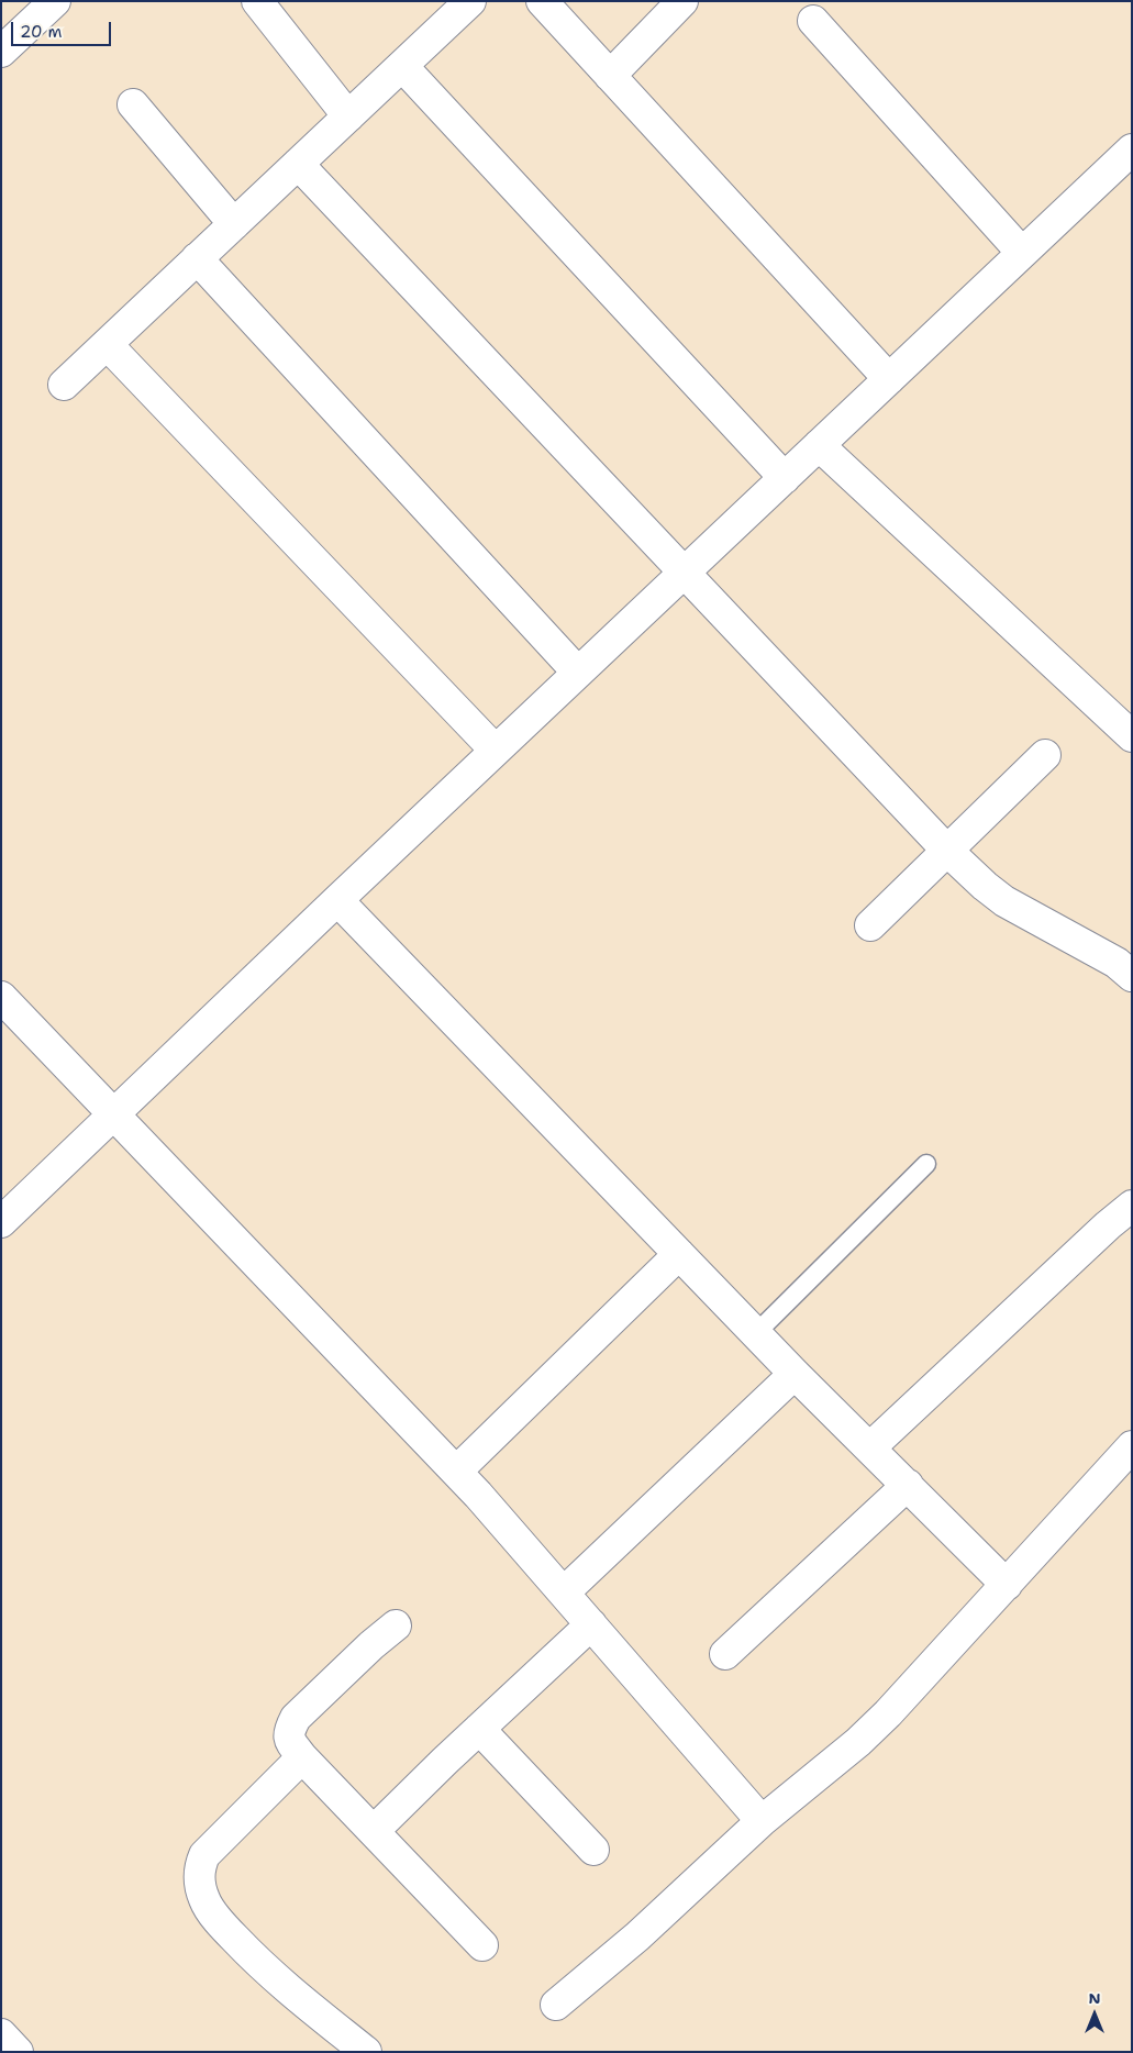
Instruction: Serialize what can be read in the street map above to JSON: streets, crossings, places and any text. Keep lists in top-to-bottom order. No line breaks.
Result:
{"scale_bar":"20 m","north":"top"}
